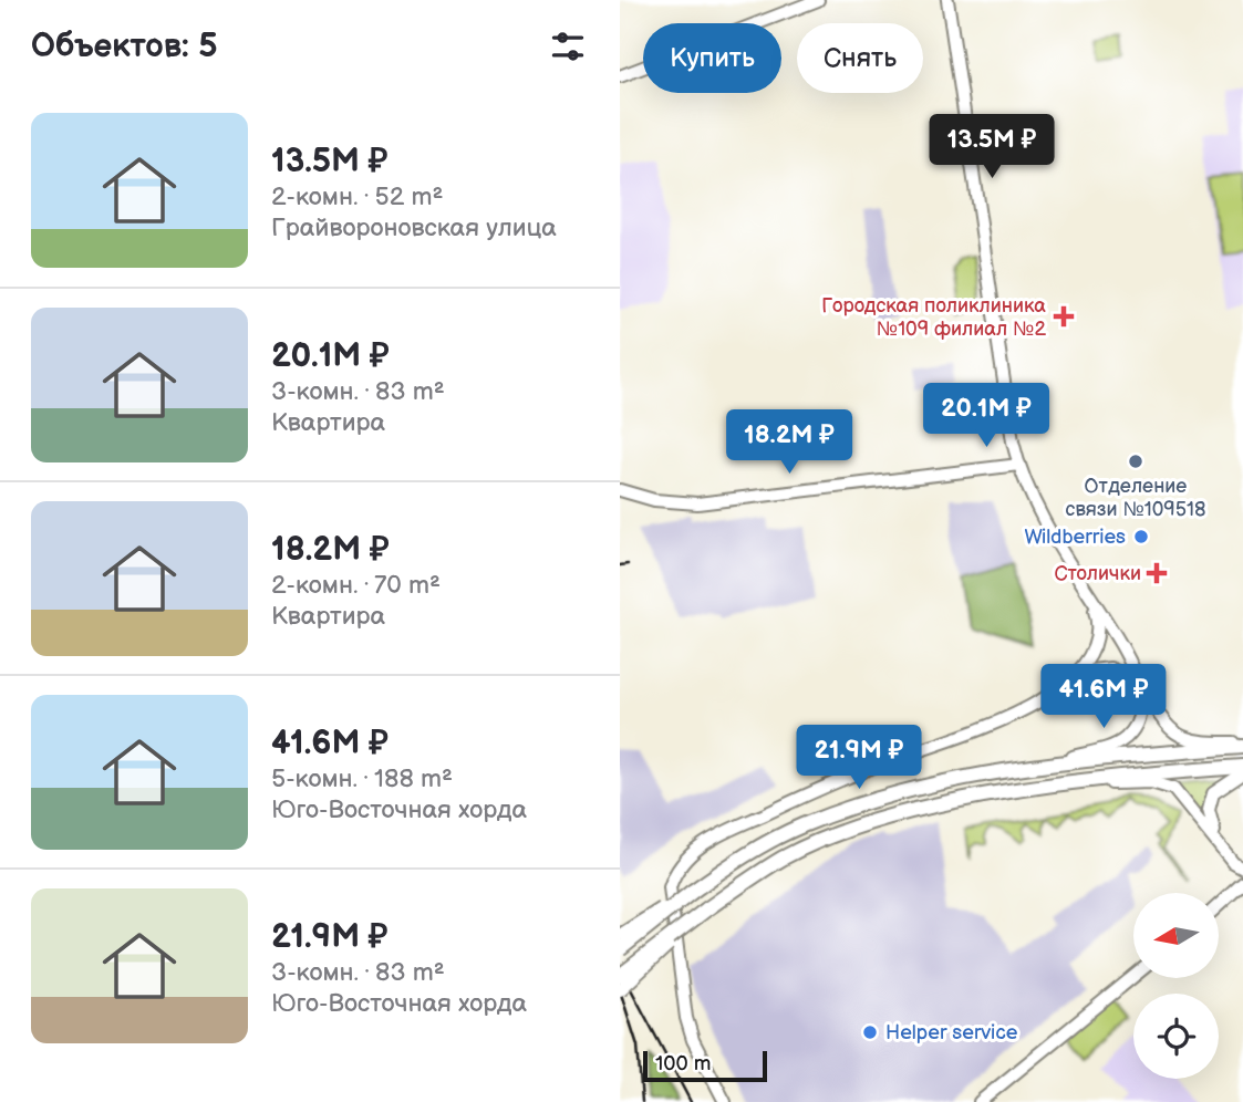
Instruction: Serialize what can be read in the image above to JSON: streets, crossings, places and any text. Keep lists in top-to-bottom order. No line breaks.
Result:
{"places":{"health":["Городская поликлиника №109 филиал №2","Столички"],"other":["Отделение связи №109518","Wildberries","Helper service"]},"scale_bar":"100 m","north":"left","page":{"heading":"Объектов: 5","chip":["Купить","Снять"],"list":[{"name":"13.5M ₽","note":"2-комн. · 52 m² · Грайвороновская улица"},{"name":"20.1M ₽","note":"3-комн. · 83 m² · Квартира"},{"name":"18.2M ₽","note":"2-комн. · 70 m² · Квартира"},{"name":"41.6M ₽","note":"5-комн. · 188 m² · Юго-Восточная хорда"},{"name":"21.9M ₽","note":"3-комн. · 83 m² · Юго-Восточная хорда"}],"price":["13.5M ₽","20.1M ₽","18.2M ₽","41.6M ₽","21.9M ₽"],"scale":"100 m"}}
